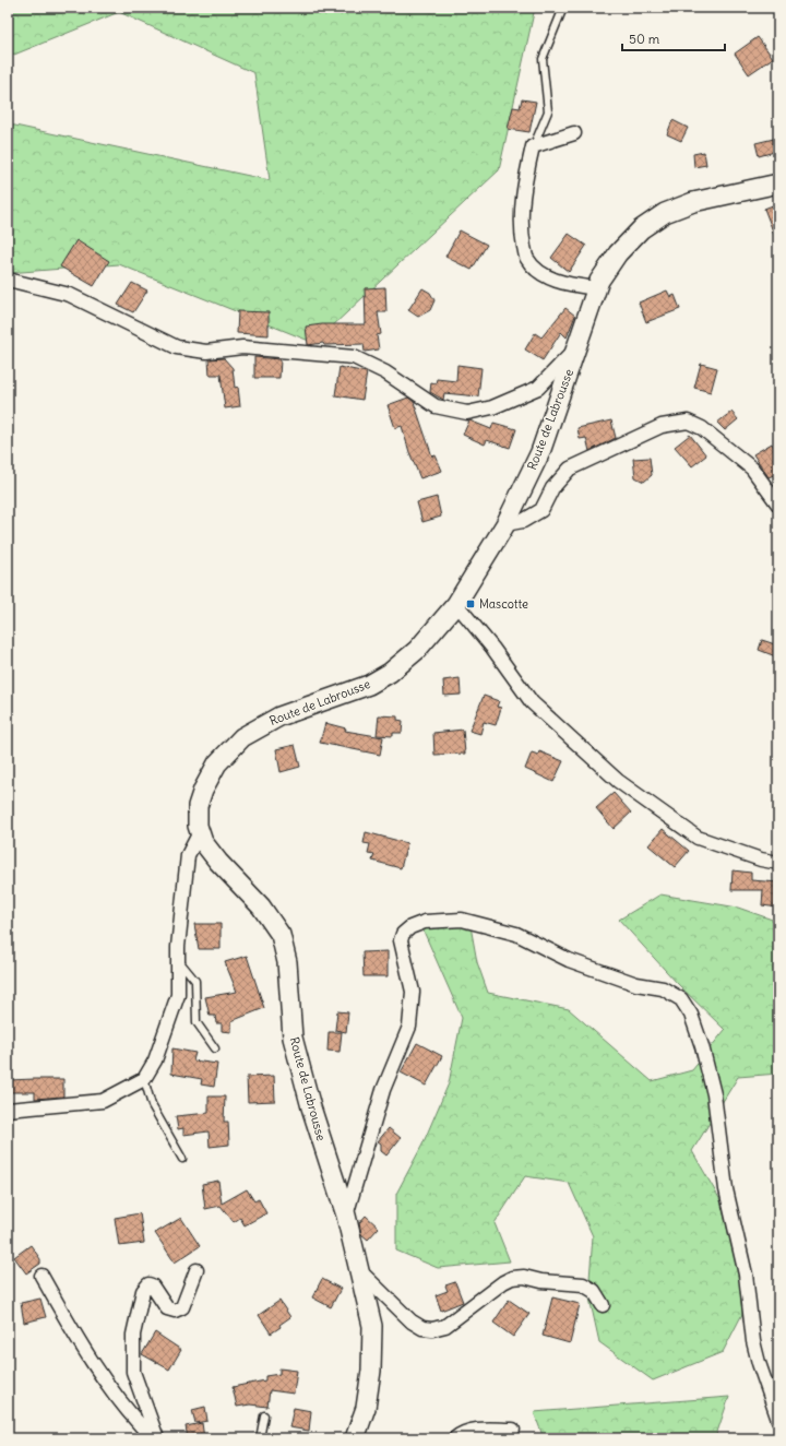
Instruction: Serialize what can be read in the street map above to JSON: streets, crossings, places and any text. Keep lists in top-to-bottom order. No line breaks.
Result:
{"streets":{"street":["Route de Labrousse"]},"places":{"transit":["Mascotte"]},"scale_bar":"50 m"}
